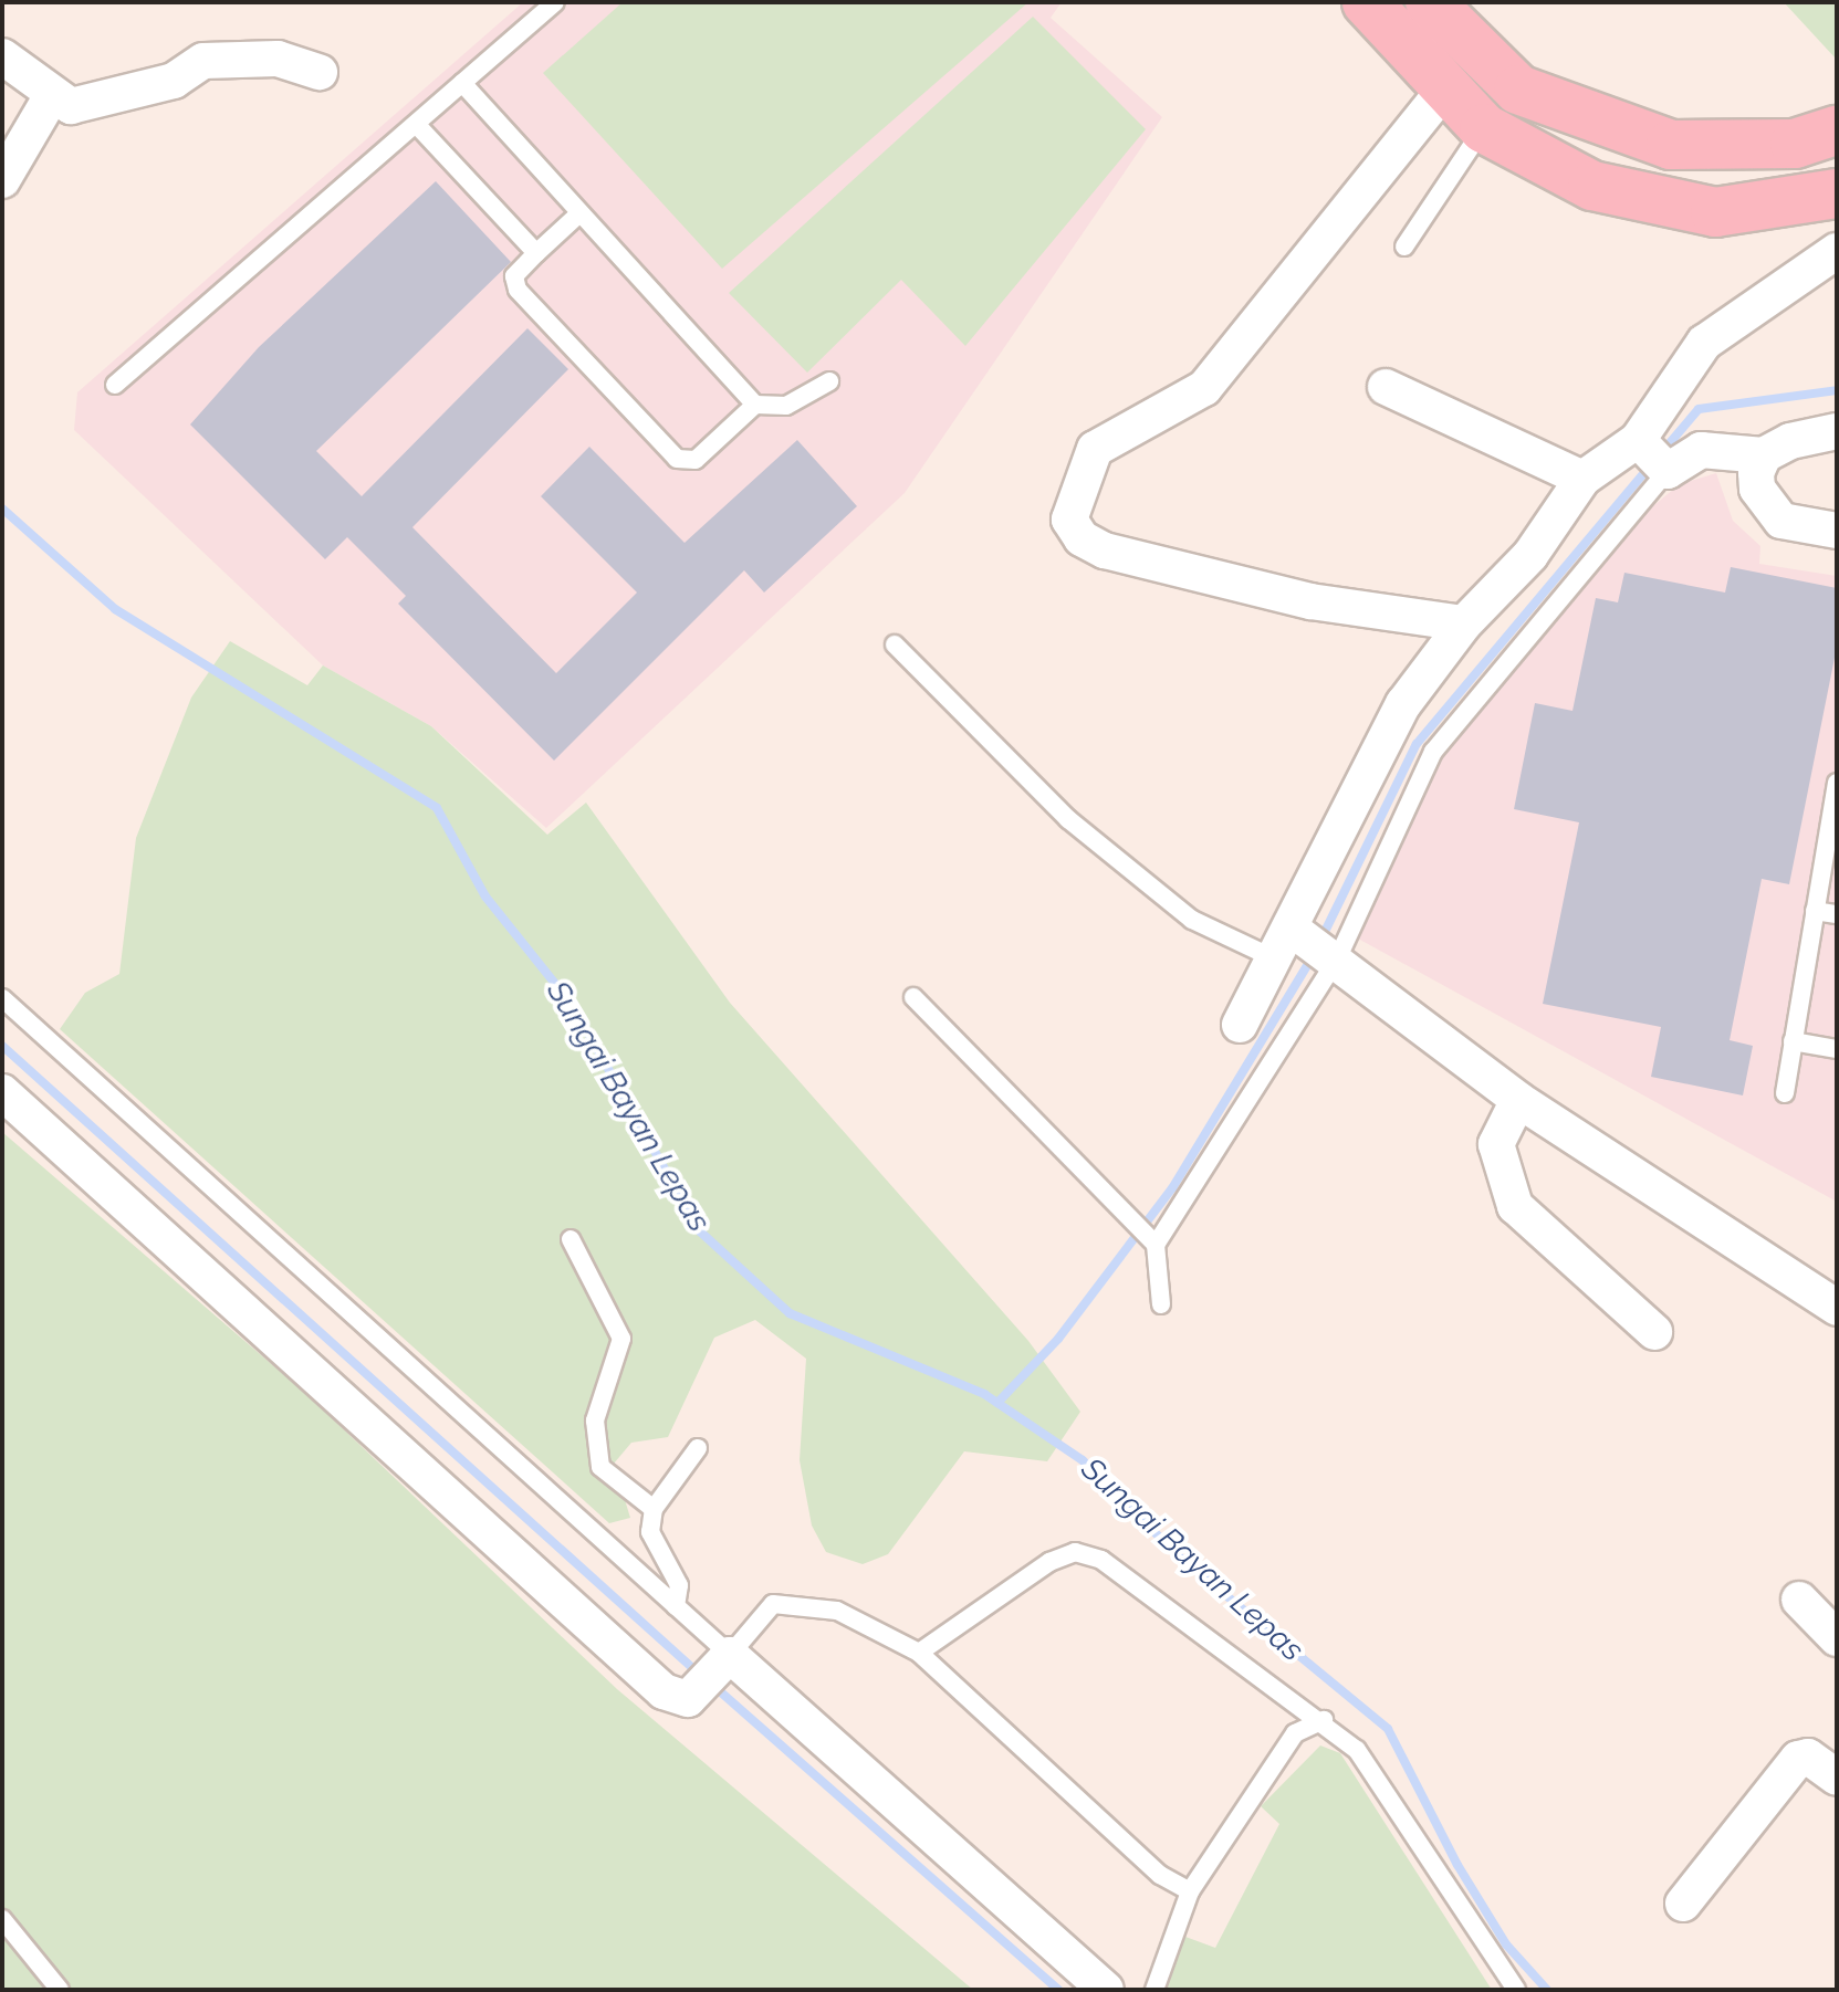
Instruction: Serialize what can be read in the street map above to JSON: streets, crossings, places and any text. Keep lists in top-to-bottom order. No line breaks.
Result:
{"water":["Sungai Bayan Lepas"]}
